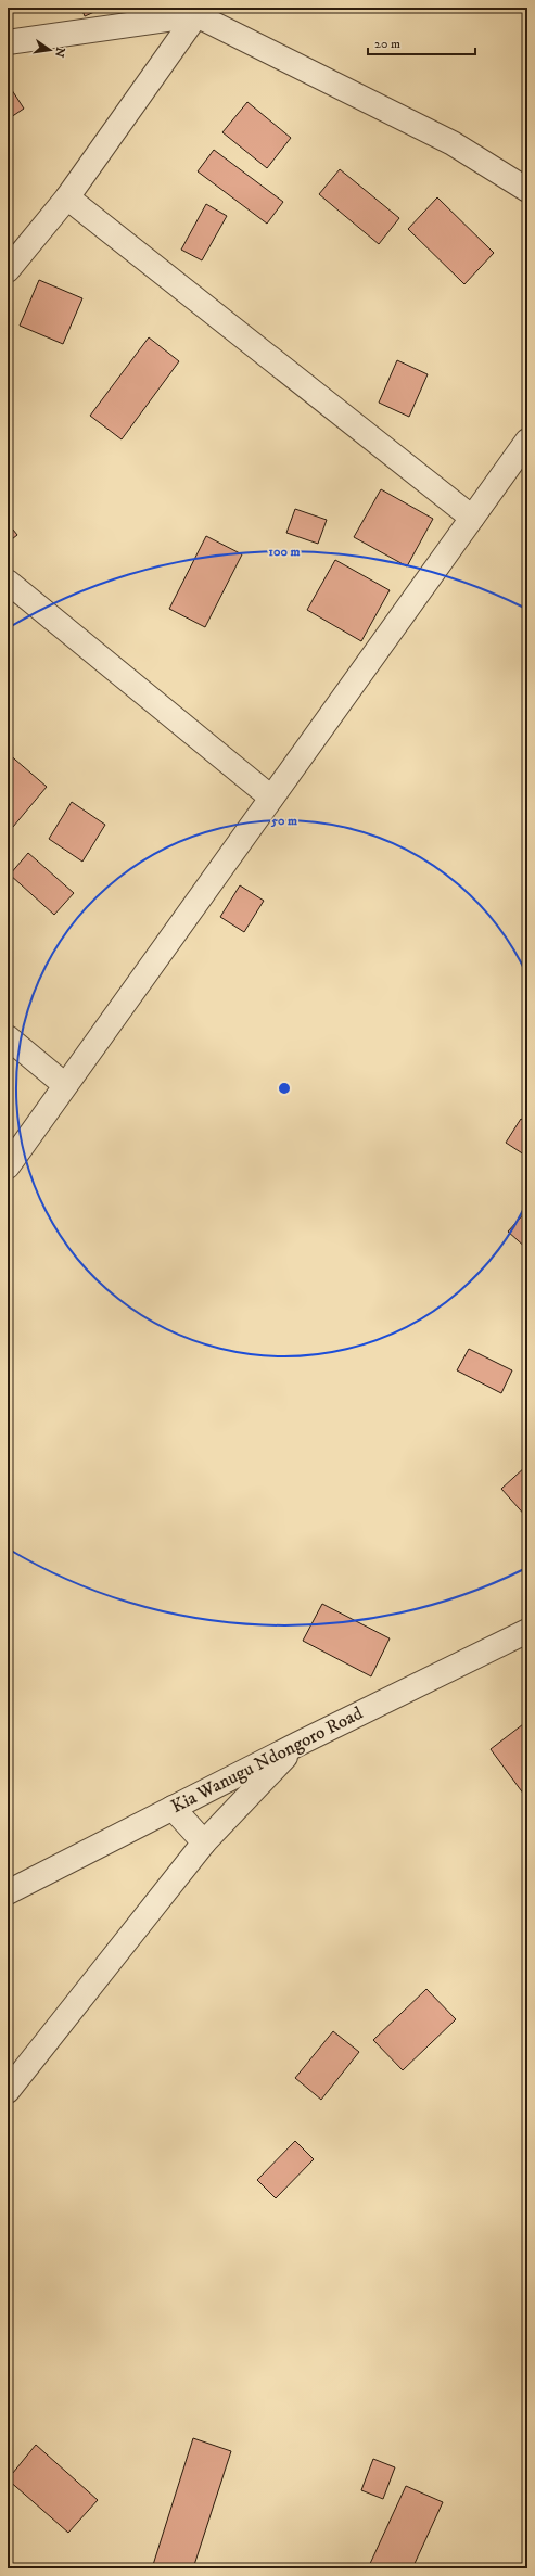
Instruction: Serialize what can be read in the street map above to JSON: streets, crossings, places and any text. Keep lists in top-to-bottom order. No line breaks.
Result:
{"streets":{"street":["Kia Wanugu Ndongoro Road"]},"scale_bar":"20 m","north":"right","rings":["100 m","50 m"]}
